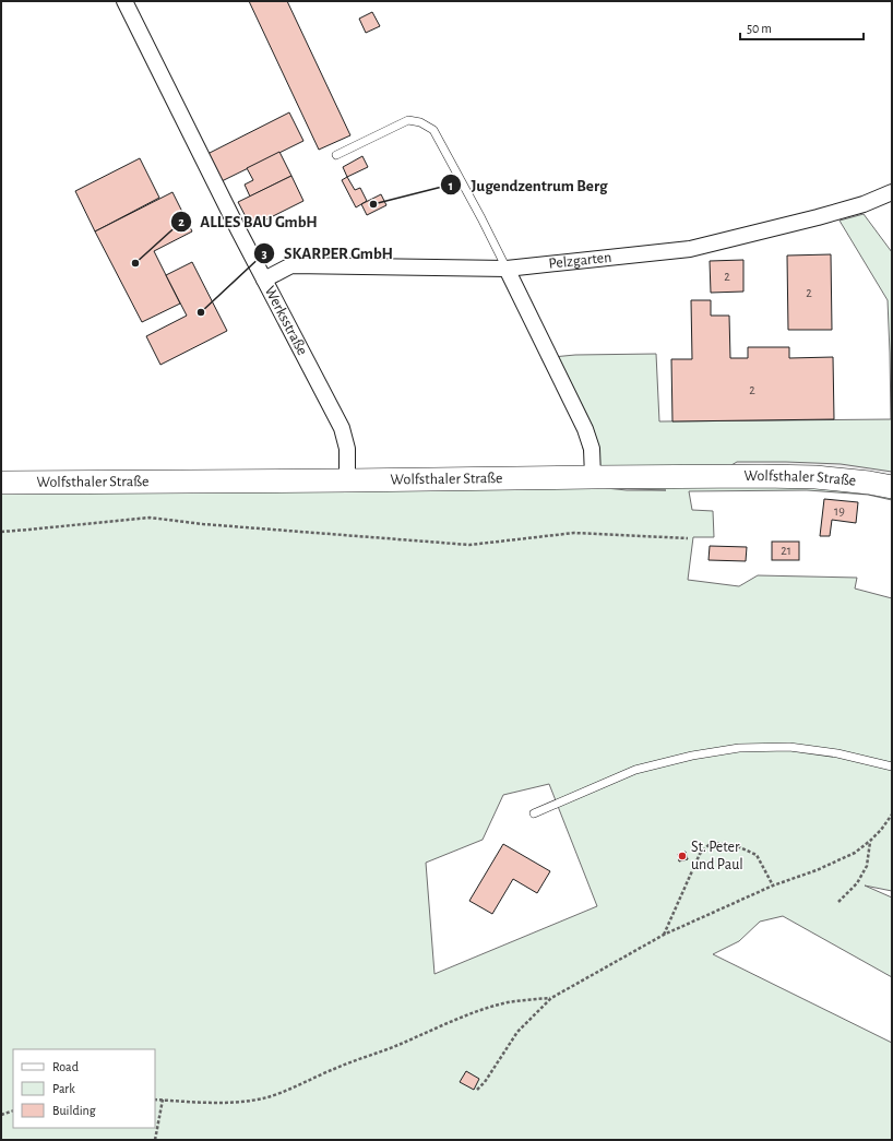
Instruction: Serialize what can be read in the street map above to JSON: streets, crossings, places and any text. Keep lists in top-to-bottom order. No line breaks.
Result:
{"streets":{"main road":["Wolfsthaler Straße"],"street":["Pelzgarten","Werksstraße"]},"crossings":[["Pelzgarten","Werksstraße"],["Werksstraße","Wolfsthaler Straße"]],"places":["Jugendzentrum Berg","ALLES BAU GmbH","SKARPER GmbH","St. Peter und Paul"],"house_numbers":["2","2","2","19","21"],"legend":["Road","Park","Building"],"scale_bar":"50 m"}
